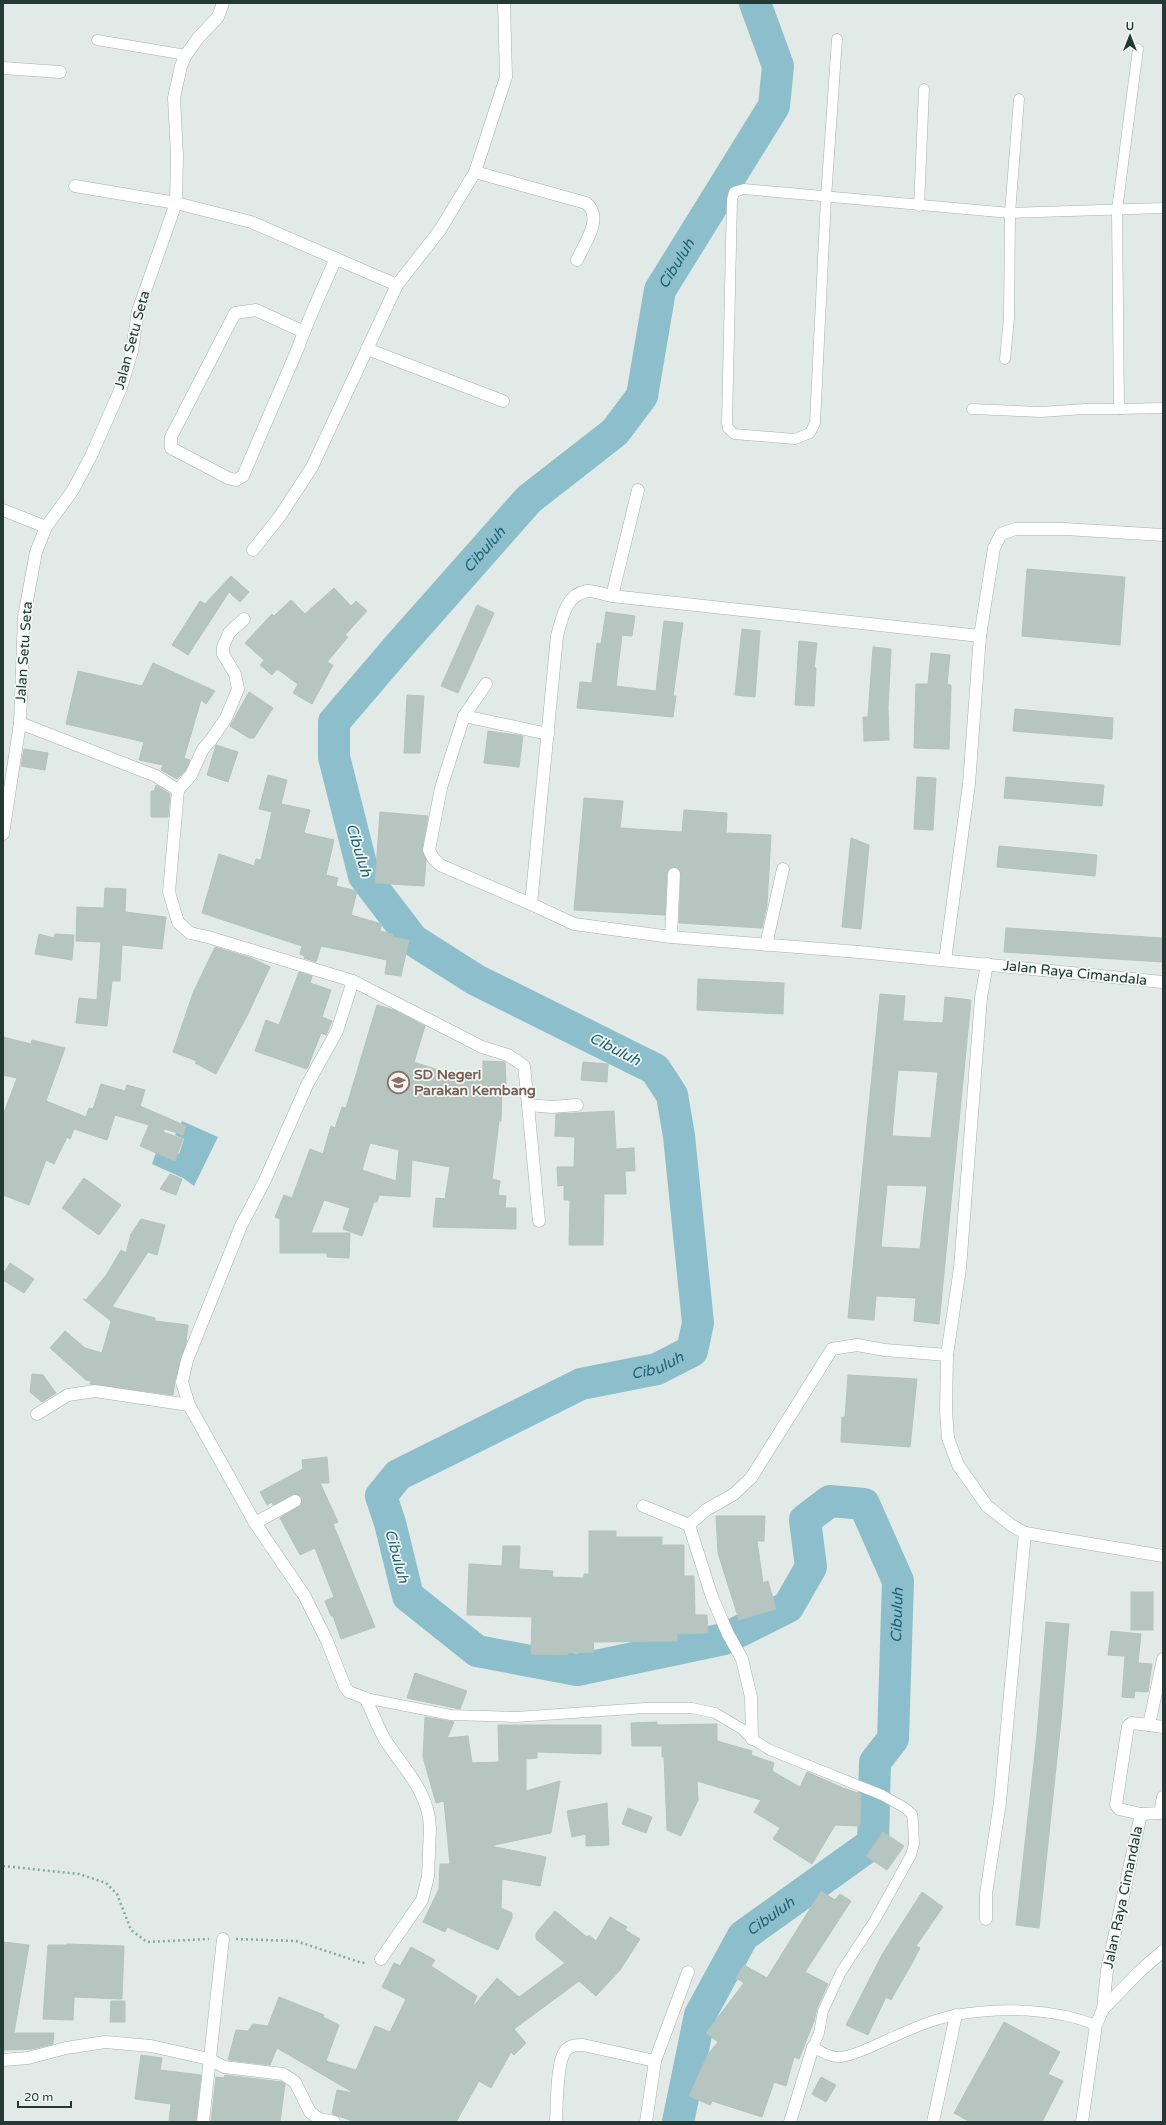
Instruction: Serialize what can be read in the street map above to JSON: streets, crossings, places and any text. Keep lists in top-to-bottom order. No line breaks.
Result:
{"streets":{"street":["Jalan Setu Seta","Jalan Raya Cimandala"]},"water":["Cibuluh"],"places":{"school or university":["SD Negeri Parakan Kembang"]},"scale_bar":"20 m","north":"top"}
